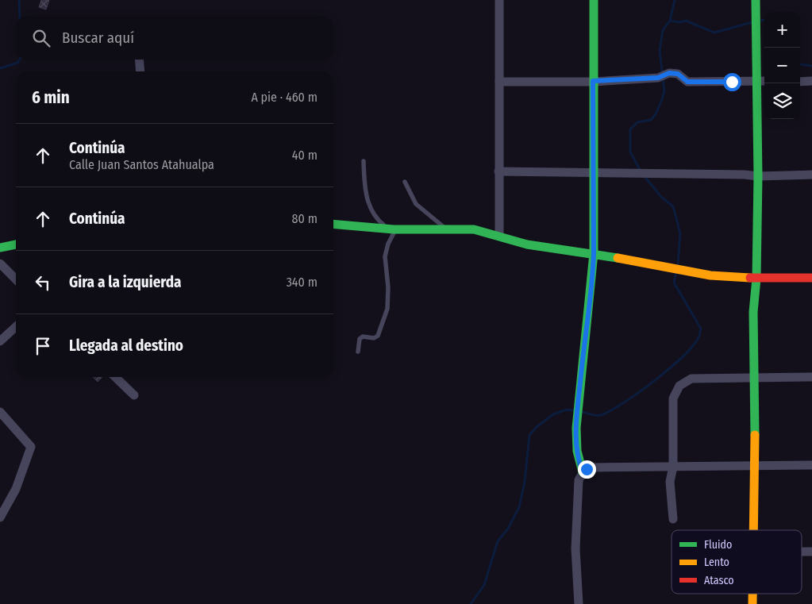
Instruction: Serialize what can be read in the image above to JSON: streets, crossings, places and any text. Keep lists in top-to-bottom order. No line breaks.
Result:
{"legend":["Fluido","Lento","Atasco"],"page":{"map_buttons":["+","−"],"search":"Buscar aquí","heading":["6 min","A pie · 460 m"],"list":[["Continúa","Calle Juan Santos Atahualpa","40 m"],["Continúa","80 m"],["Gira a la izquierda","340 m"],"Llegada al destino"]}}
